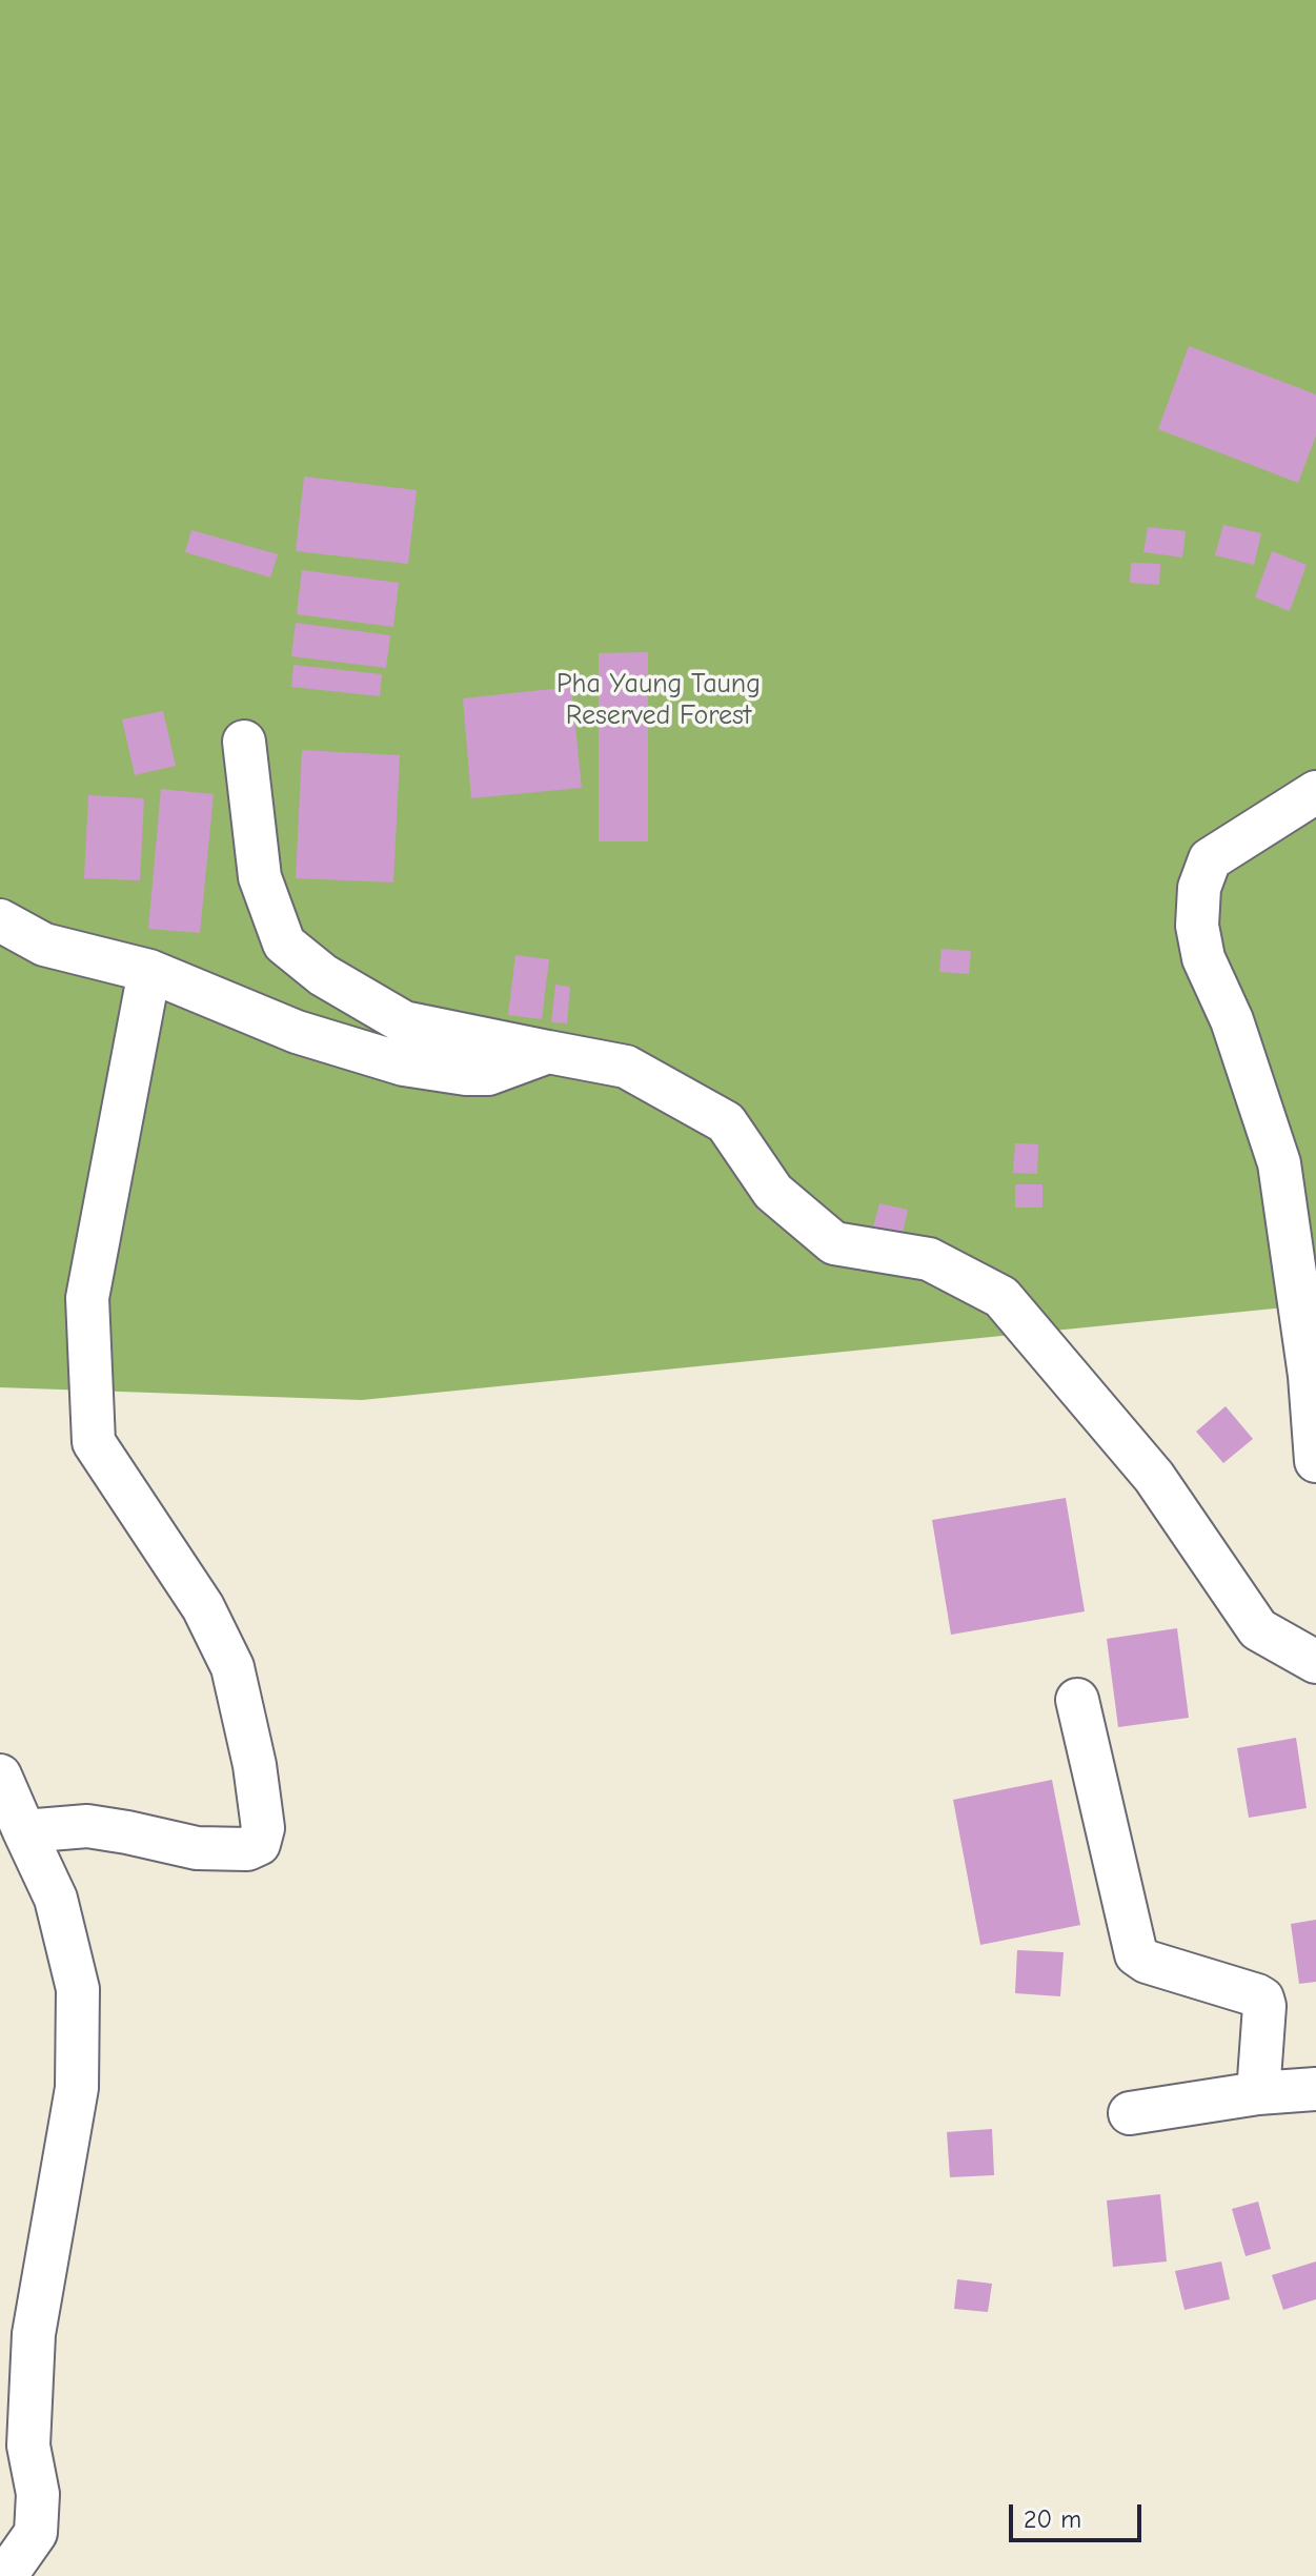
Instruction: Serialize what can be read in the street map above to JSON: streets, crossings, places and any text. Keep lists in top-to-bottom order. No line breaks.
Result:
{"parks":["Pha Yaung Taung Reserved Forest"],"scale_bar":"20 m"}
